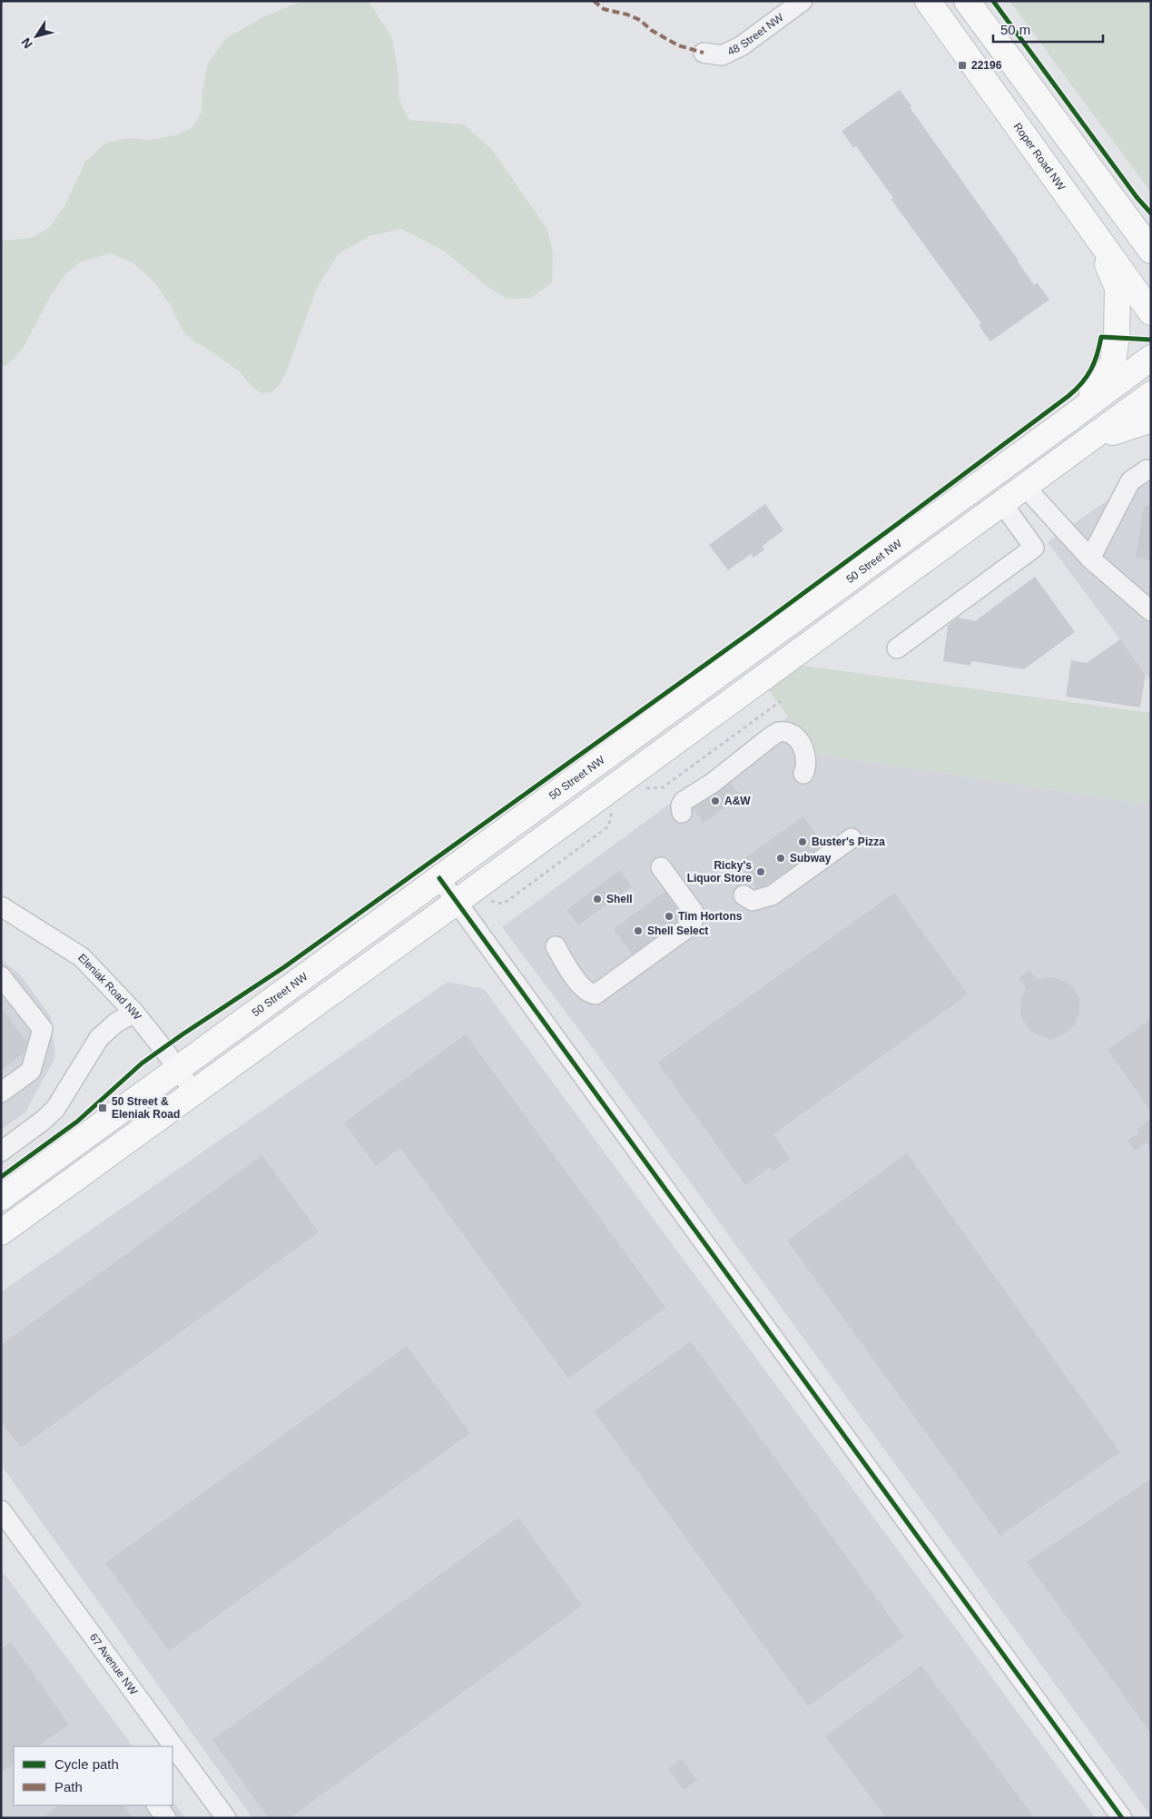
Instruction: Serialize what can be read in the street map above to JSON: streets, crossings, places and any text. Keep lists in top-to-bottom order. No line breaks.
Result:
{"streets":{"main road":["Roper Road NW","50 Street NW"],"street":["48 Street NW","Eleniak Road NW","67 Avenue NW"]},"crossings":[["50 Street NW","Eleniak Road NW"]],"places":{"transit":["22196","50 Street & Eleniak Road"],"other":["A&W","Buster's Pizza","Subway","Ricky's Liquor Store","Shell","Tim Hortons","Shell Select"]},"legend":["Cycle path","Path"],"scale_bar":"50 m","north":"bottom left"}
